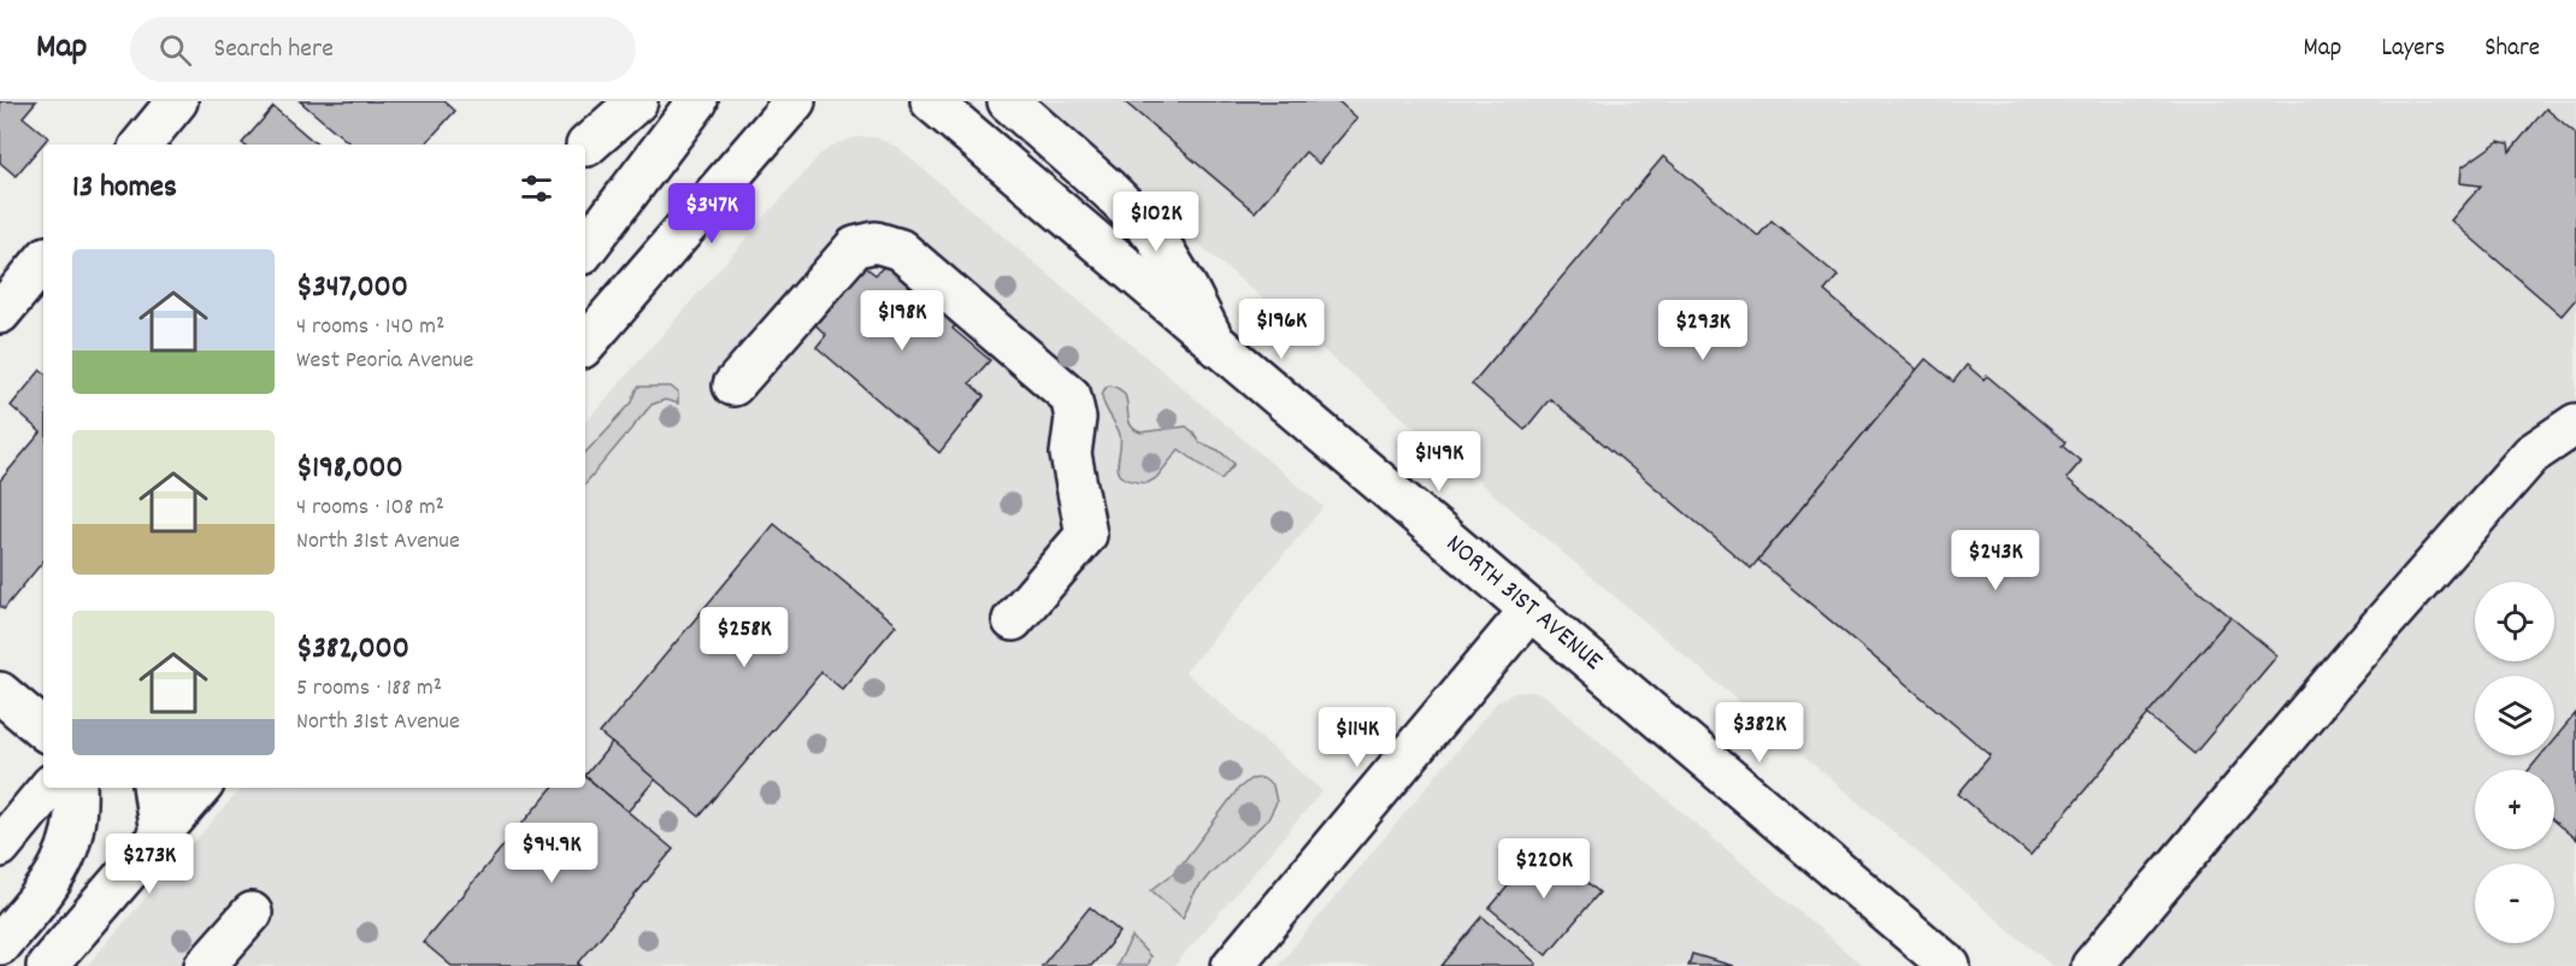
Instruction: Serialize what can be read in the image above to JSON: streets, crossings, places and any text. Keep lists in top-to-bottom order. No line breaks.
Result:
{"streets":{"street":["NORTH 31ST AVENUE"]},"page":{"header":"Map","search":"Search here","nav":["Map","Layers","Share"],"heading":"13 homes","price":["$347K","$102K","$198K","$196K","$293K","$149K","$243K","$258K","$382K","$114K","$94.9K","$273K","$220K"],"list":[{"name":"$347,000","note":"4 rooms · 140 m² · West Peoria Avenue"},{"name":"$198,000","note":"4 rooms · 108 m² · North 31st Avenue"},{"name":"$382,000","note":"5 rooms · 188 m² · North 31st Avenue"}],"map_buttons":["+","−"]}}
